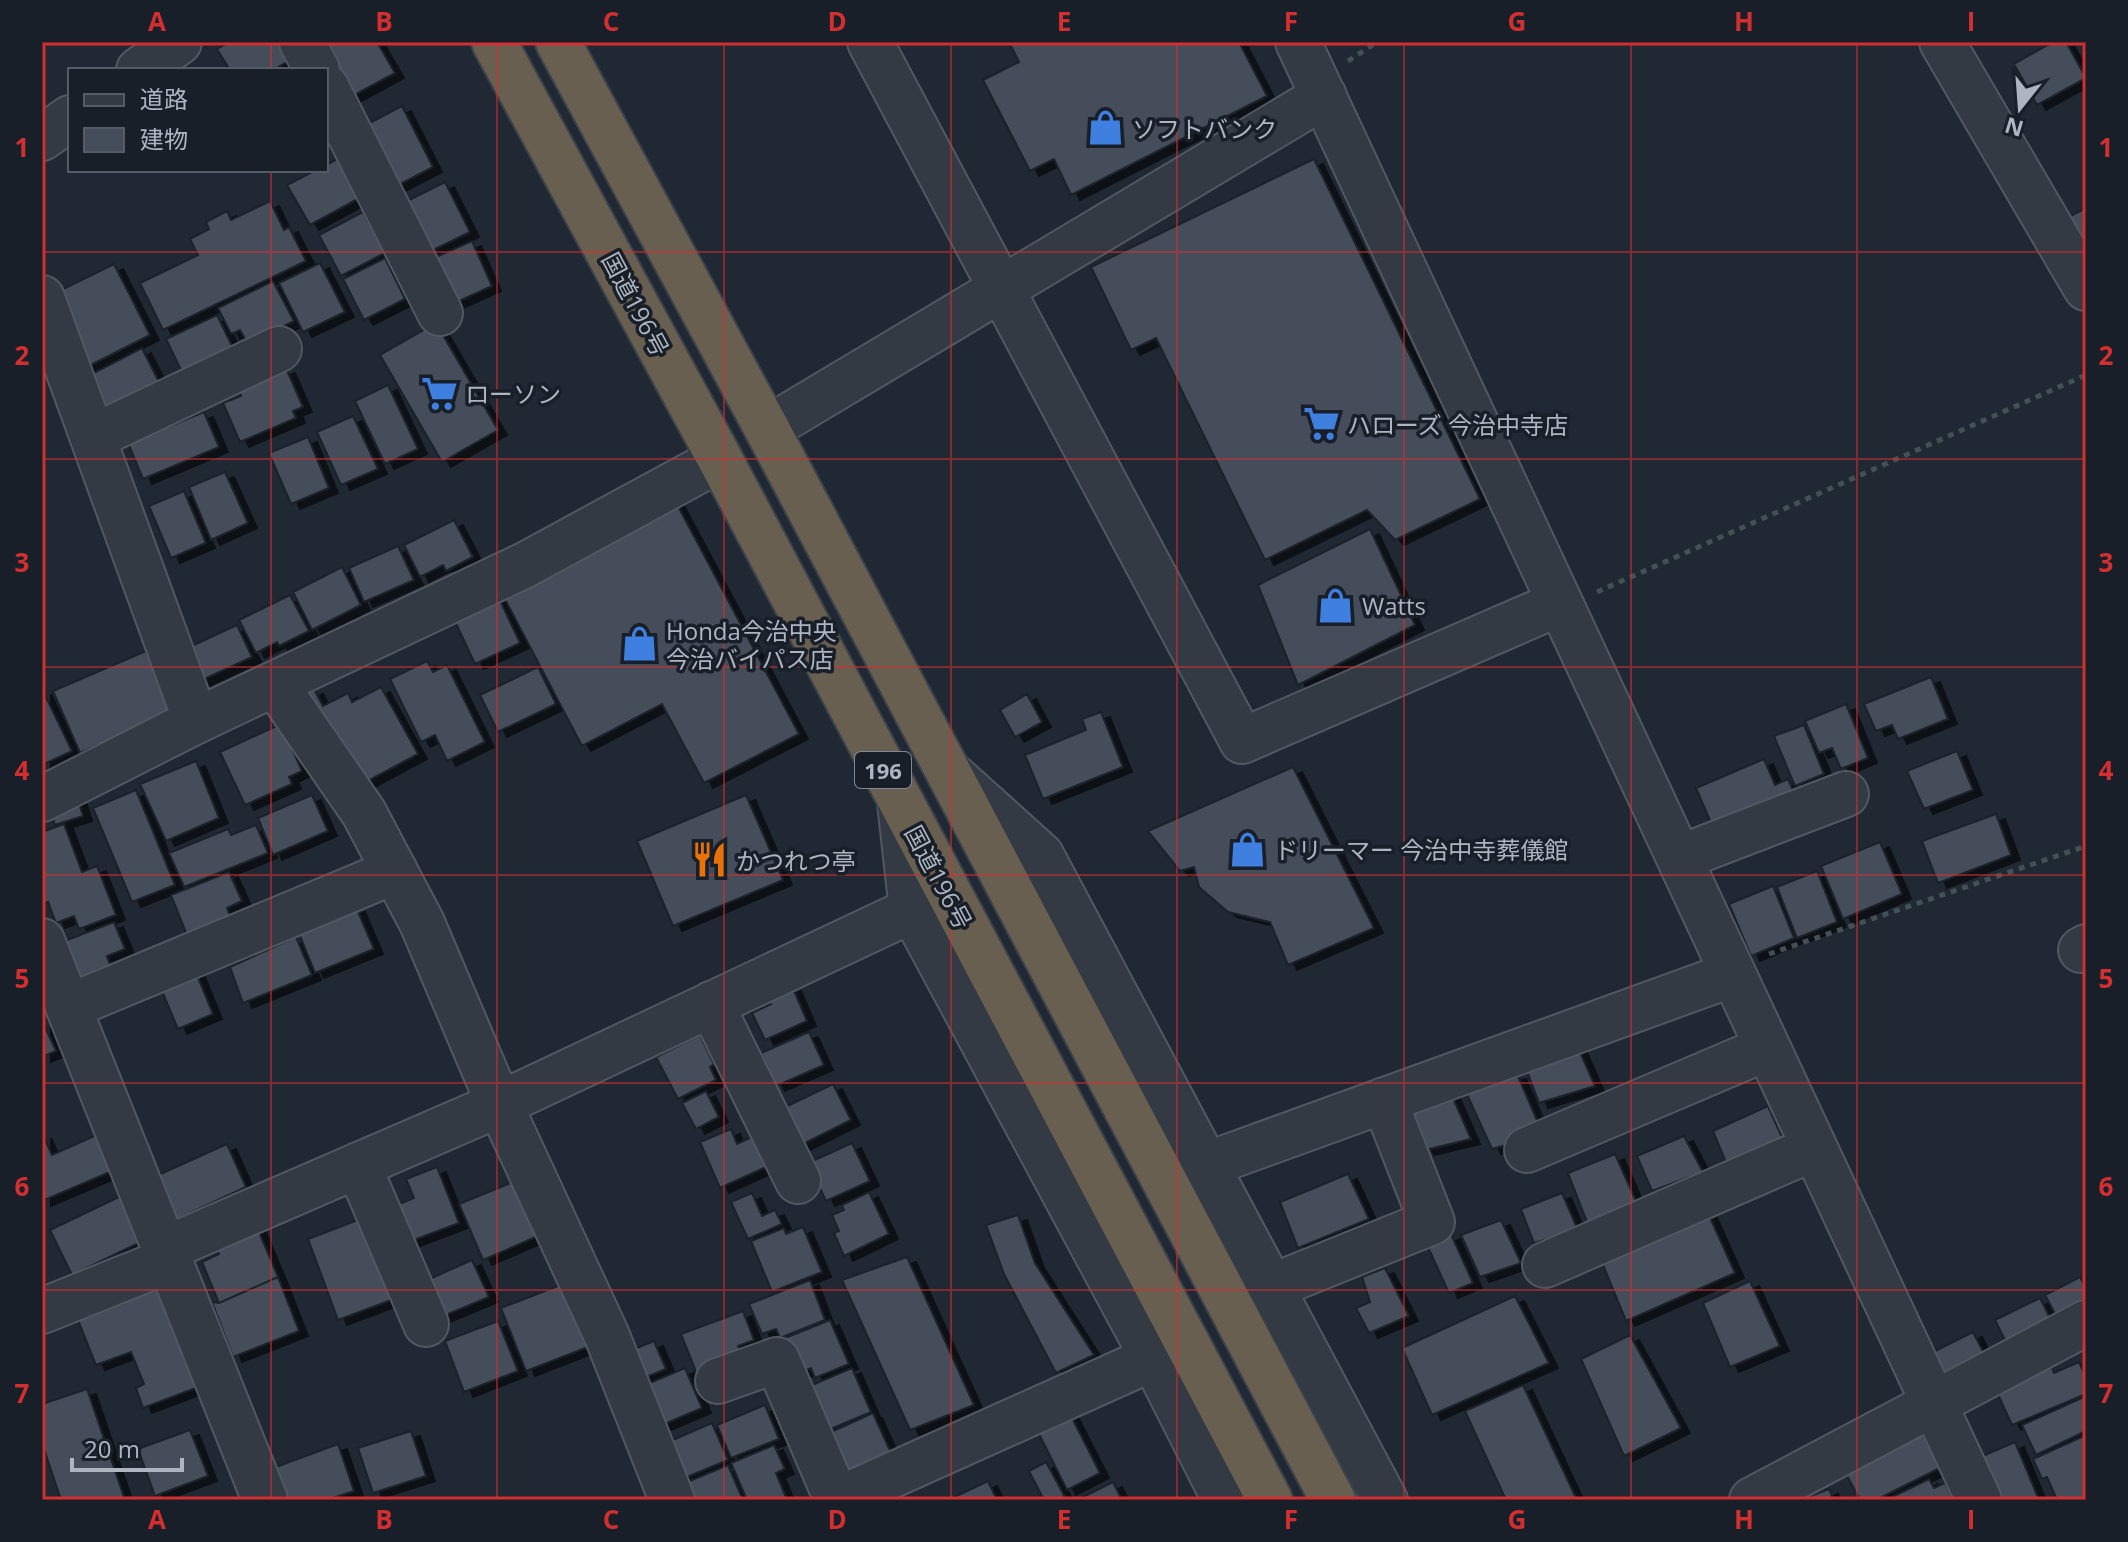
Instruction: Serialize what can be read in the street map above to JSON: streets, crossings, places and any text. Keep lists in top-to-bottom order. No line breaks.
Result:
{"streets":{"highway":["国道196号","196"]},"places":{"shop":["ソフトバンク","Watts","Honda今治中央 今治バイパス店","ドリーマー 今治中寺葬儀館"],"supermarket":["ローソン","ハローズ 今治中寺店"],"restaurant":["かつれつ亭"]},"legend":["道路","建物"],"scale_bar":"20 m","north":"bottom","grid":{"columns":["A","B","C","D","E","F","G","H","I"],"rows":["1","2","3","4","5","6","7"]}}
